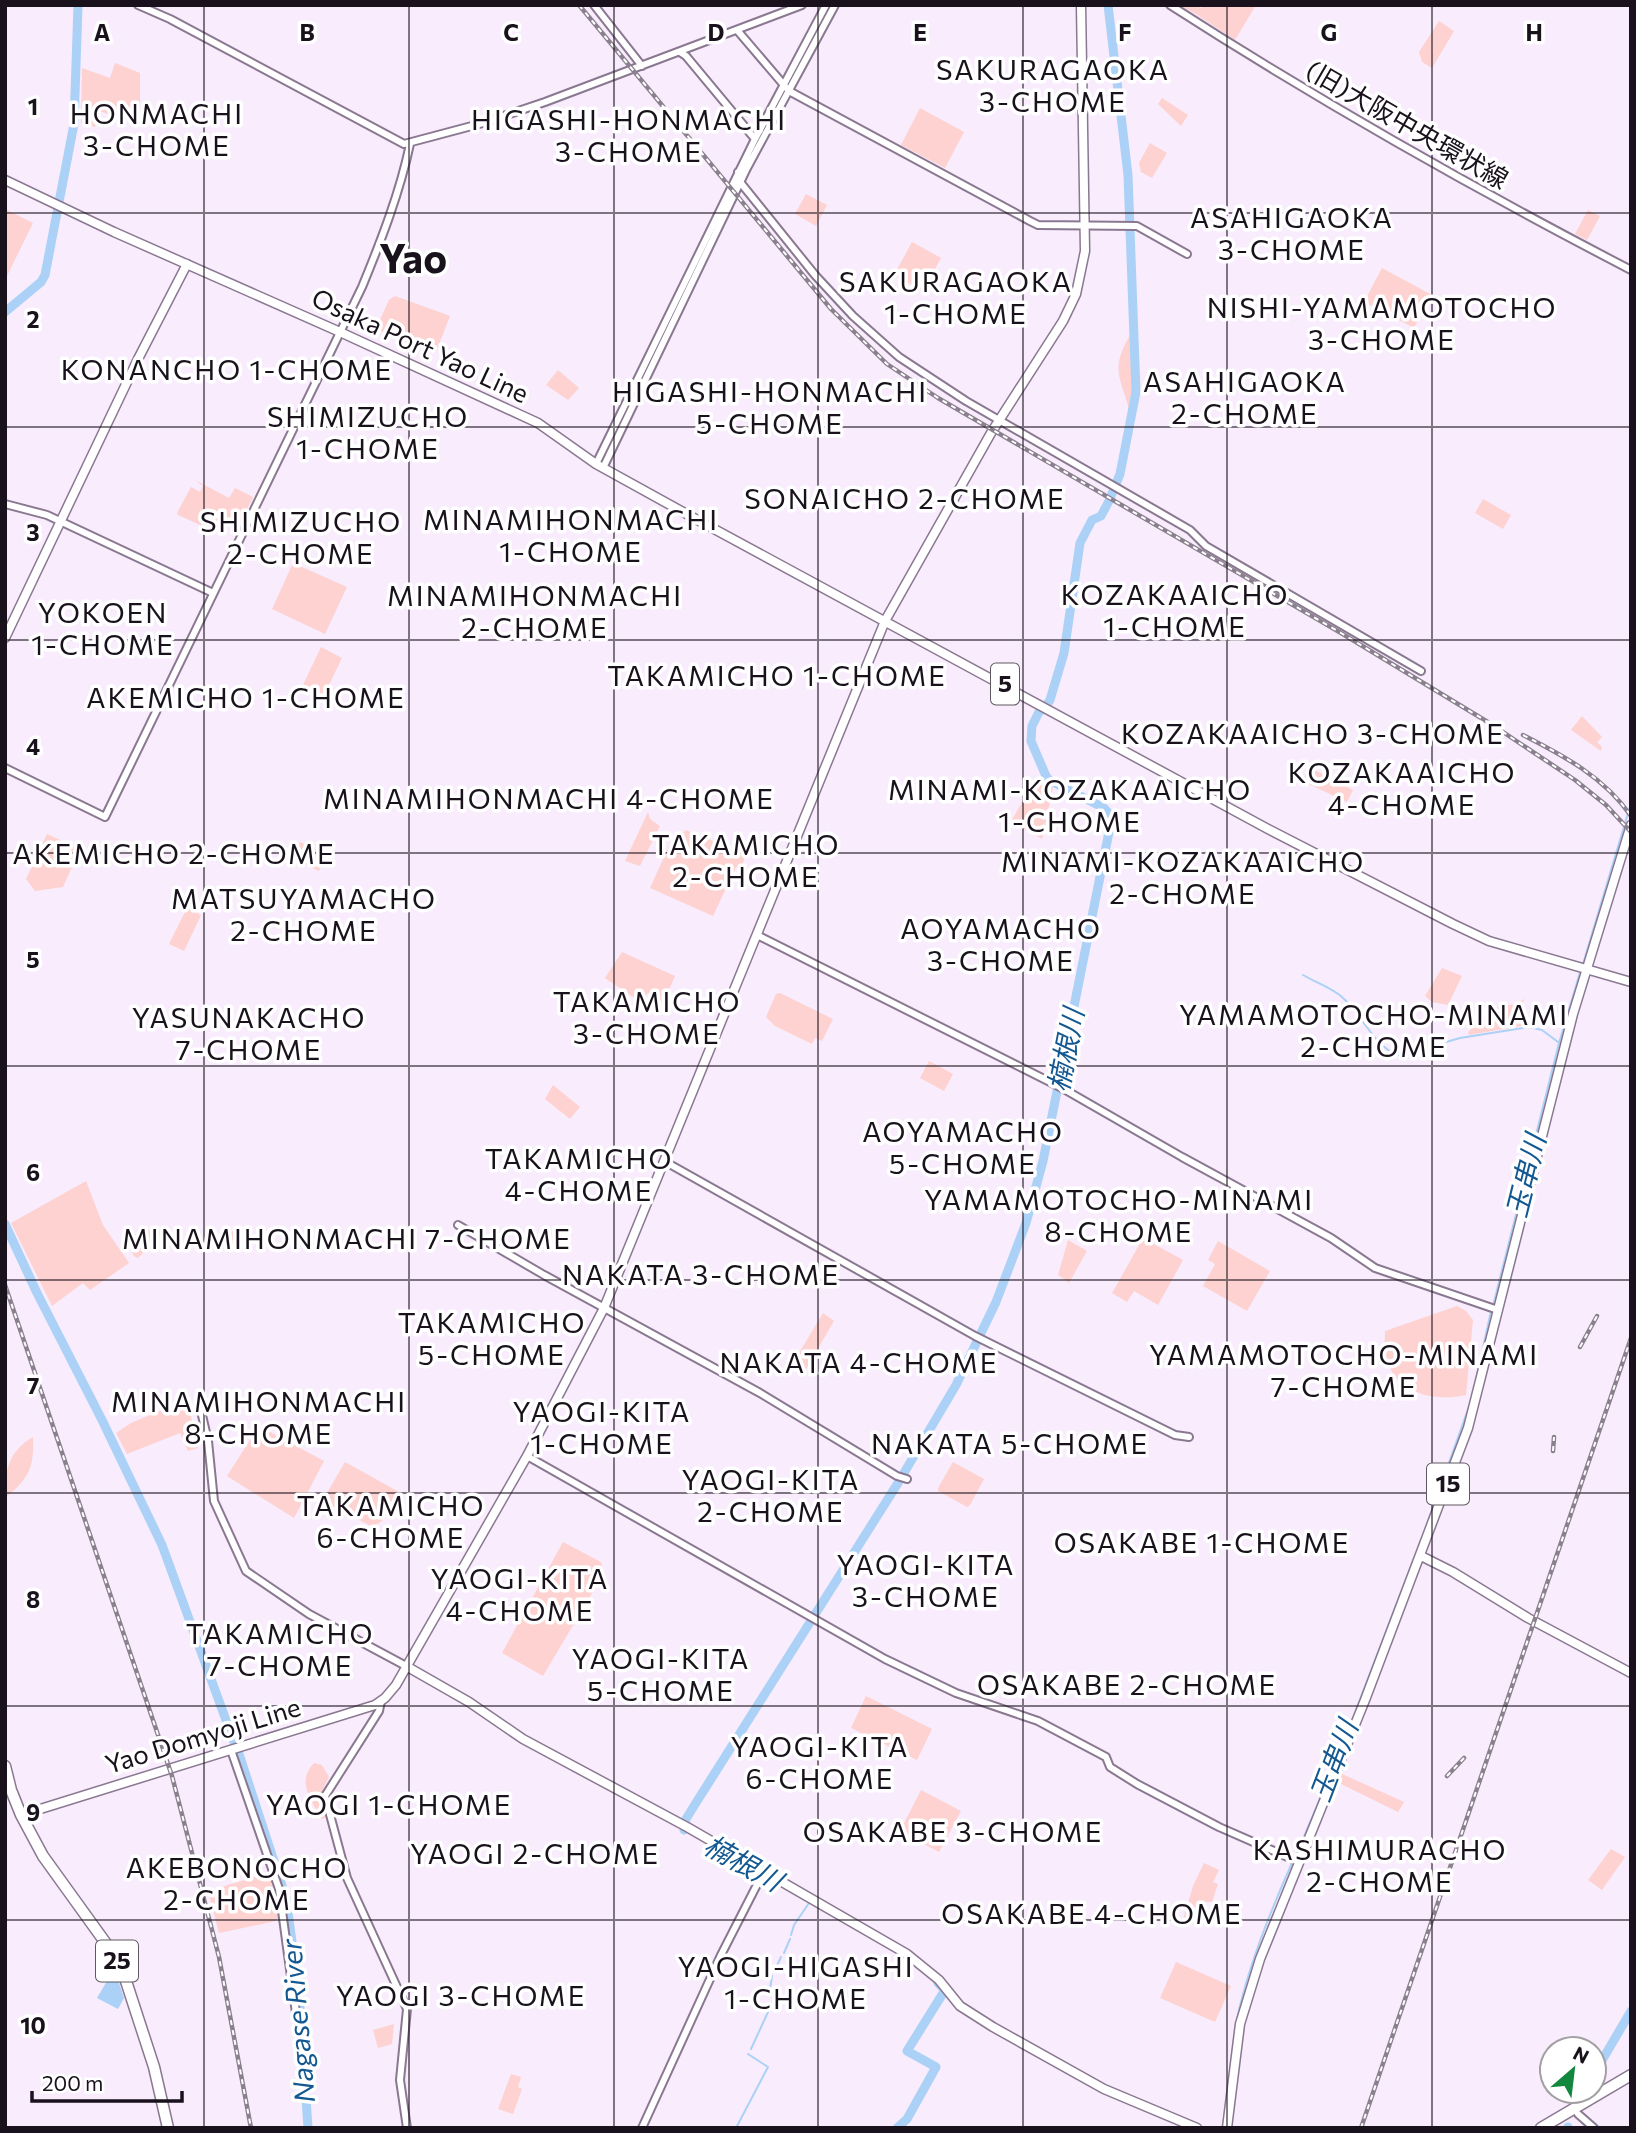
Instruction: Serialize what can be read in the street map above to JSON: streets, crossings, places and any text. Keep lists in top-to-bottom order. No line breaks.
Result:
{"streets":{"highway":["25"],"main road":["Osaka Port Yao Line","5","15","Yao Domyoji Line"],"street":["(旧)大阪中央環状線"]},"crossings":[["Osaka Port Yao Line","15"],["Yao Domyoji Line","25"]],"districts":["SAKURAGAOKA 3-CHOME","HONMACHI 3-CHOME","HIGASHI-HONMACHI 3-CHOME","ASAHIGAOKA 3-CHOME","Yao","SAKURAGAOKA 1-CHOME","NISHI-YAMAMOTOCHO 3-CHOME","KONANCHO 1-CHOME","ASAHIGAOKA 2-CHOME","HIGASHI-HONMACHI 5-CHOME","SHIMIZUCHO 1-CHOME","SONAICHO 2-CHOME","MINAMIHONMACHI 1-CHOME","SHIMIZUCHO 2-CHOME","KOZAKAAICHO 1-CHOME","MINAMIHONMACHI 2-CHOME","YOKOEN 1-CHOME","TAKAMICHO 1-CHOME","AKEMICHO 1-CHOME","KOZAKAAICHO 3-CHOME","KOZAKAAICHO 4-CHOME","MINAMI-KOZAKAAICHO 1-CHOME","MINAMIHONMACHI 4-CHOME","TAKAMICHO 2-CHOME","AKEMICHO 2-CHOME","MINAMI-KOZAKAAICHO 2-CHOME","MATSUYAMACHO 2-CHOME","AOYAMACHO 3-CHOME","TAKAMICHO 3-CHOME","YAMAMOTOCHO-MINAMI 2-CHOME","YASUNAKACHO 7-CHOME","AOYAMACHO 5-CHOME","TAKAMICHO 4-CHOME","YAMAMOTOCHO-MINAMI 8-CHOME","MINAMIHONMACHI 7-CHOME","NAKATA 3-CHOME","TAKAMICHO 5-CHOME","YAMAMOTOCHO-MINAMI 7-CHOME","NAKATA 4-CHOME","MINAMIHONMACHI 8-CHOME","YAOGI-KITA 1-CHOME","NAKATA 5-CHOME","YAOGI-KITA 2-CHOME","TAKAMICHO 6-CHOME","OSAKABE 1-CHOME","YAOGI-KITA 3-CHOME","YAOGI-KITA 4-CHOME","TAKAMICHO 7-CHOME","YAOGI-KITA 5-CHOME","OSAKABE 2-CHOME","YAOGI-KITA 6-CHOME","YAOGI 1-CHOME","OSAKABE 3-CHOME","KASHIMURACHO 2-CHOME","YAOGI 2-CHOME","AKEBONOCHO 2-CHOME","OSAKABE 4-CHOME","YAOGI-HIGASHI 1-CHOME","YAOGI 3-CHOME"],"water":["楠根川","玉串川","Nagase River"],"scale_bar":"200 m","north":"top right","grid":{"columns":["A","B","C","D","E","F","G","H"],"rows":["1","2","3","4","5","6","7","8","9","10"]}}
